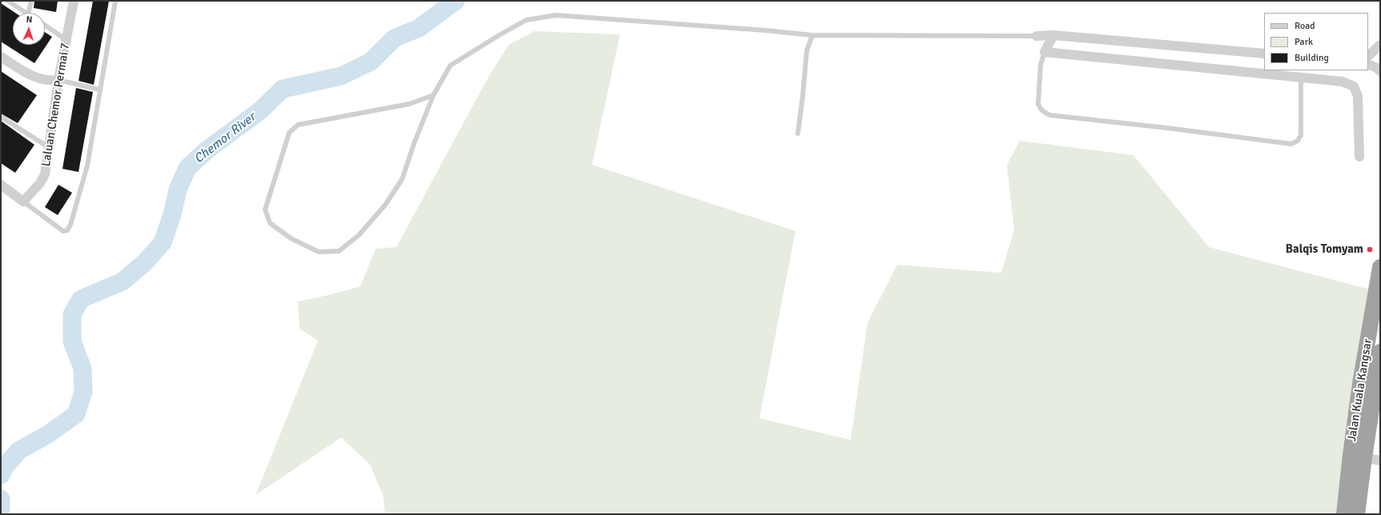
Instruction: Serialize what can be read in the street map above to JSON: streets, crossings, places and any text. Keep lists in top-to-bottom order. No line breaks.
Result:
{"streets":{"highway":["Jalan Kuala Kangsar"],"street":["Laluan Chemor Permai 7"]},"water":["Chemor River"],"places":["Balqis Tomyam"],"legend":["Road","Park","Building"],"north":"top"}
